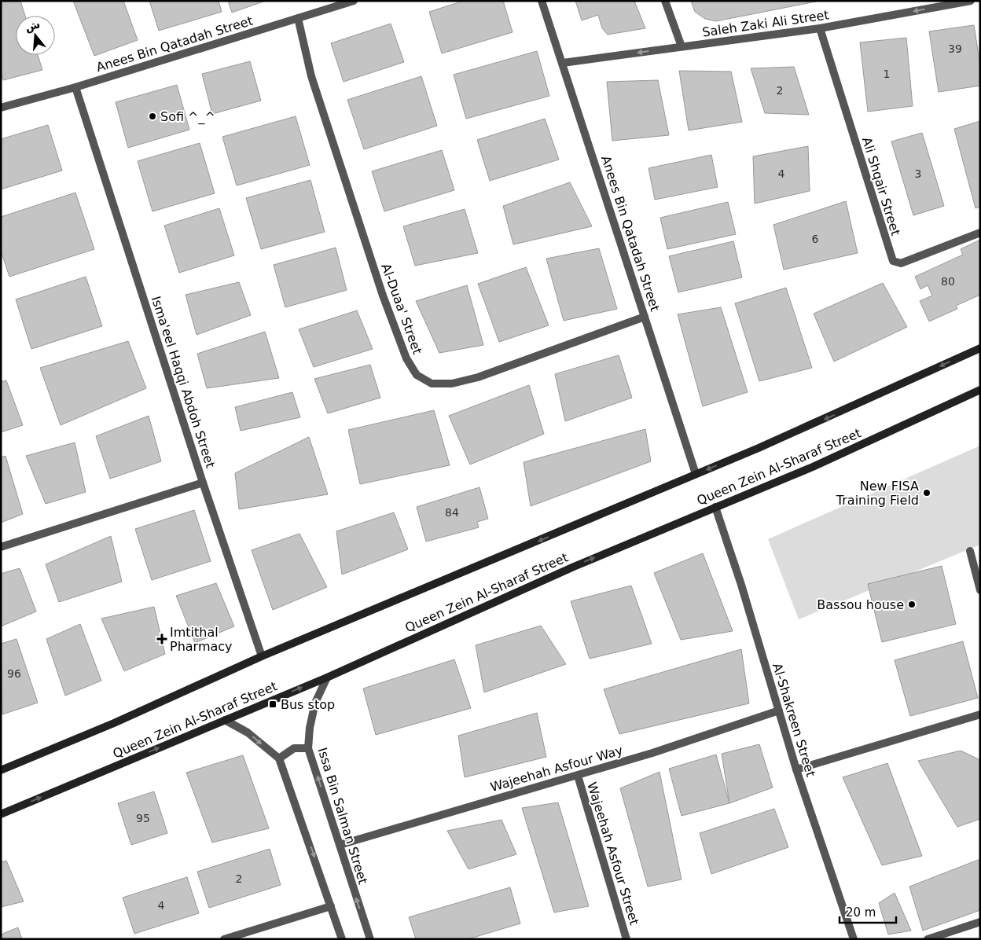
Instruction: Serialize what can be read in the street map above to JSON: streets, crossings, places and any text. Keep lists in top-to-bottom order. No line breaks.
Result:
{"streets":{"main road":["Queen Zein Al-Sharaf Street"],"street":["Saleh Zaki Ali Street","Anees Bin Qatadah Street","Ali Shqair Street","Al-Duaa' Street","Isma'eel Haqqi Abdoh Street","Al-Shakreen Street","Wajeehah Asfour Way","Issa Bin Salman Street","Wajeehah Asfour Street"]},"crossings":[["Saleh Zaki Ali Street","Anees Bin Qatadah Street"],["Saleh Zaki Ali Street","Ali Shqair Street"],["Anees Bin Qatadah Street","Al-Duaa' Street"],["Anees Bin Qatadah Street","Isma'eel Haqqi Abdoh Street"],["Anees Bin Qatadah Street","Queen Zein Al-Sharaf Street"],["Queen Zein Al-Sharaf Street","Al-Shakreen Street"],["Queen Zein Al-Sharaf Street","Issa Bin Salman Street"],["Al-Shakreen Street","Wajeehah Asfour Way"],["Wajeehah Asfour Way","Issa Bin Salman Street"],["Wajeehah Asfour Way","Wajeehah Asfour Street"]],"one_way":["Saleh Zaki Ali Street"],"places":{"other":["Sofi ^_^","New FISA Training Field","Bassou house"],"health":["Imtithal Pharmacy"],"transit":["Bus stop"]},"house_numbers":["39","1","2","4","3","6","80","84","96","95","2","4"],"scale_bar":"20 m","north":"top"}
